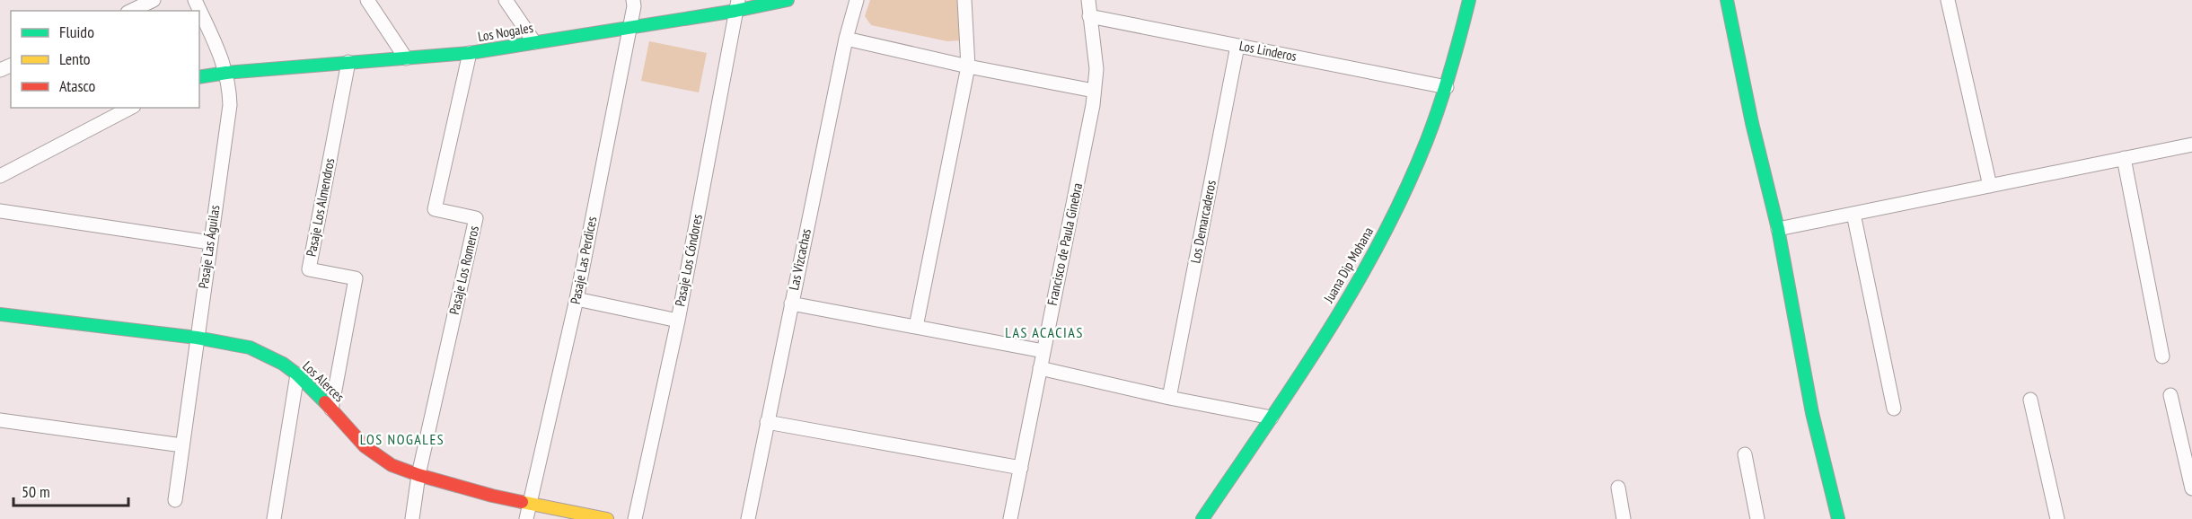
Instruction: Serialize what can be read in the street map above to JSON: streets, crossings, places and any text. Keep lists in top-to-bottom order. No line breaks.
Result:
{"streets":{"street":["Los Nogales","Los Linderos","Pasaje Los Almendros","Los Demarcaderos","Francisco de Paula Ginebra","Pasaje Las Águilas","Las Vizcachas","Pasaje Las Perdices","Pasaje Los Cóndores","Juana Dip Mohana","Pasaje Los Romeros","Los Alerces"]},"crossings":[["Los Nogales","Pasaje Los Almendros"],["Los Nogales","Pasaje Las Águilas"],["Los Nogales","Pasaje Las Perdices"],["Los Nogales","Pasaje Los Cóndores"],["Los Nogales","Pasaje Los Romeros"],["Los Linderos","Los Demarcaderos"],["Los Linderos","Francisco de Paula Ginebra"],["Los Linderos","Juana Dip Mohana"],["Pasaje Los Almendros","Los Alerces"],["Pasaje Las Águilas","Los Alerces"],["Pasaje Las Perdices","Los Alerces"],["Pasaje Los Romeros","Los Alerces"]],"districts":["LAS ACACIAS","LOS NOGALES"],"legend":["Fluido","Lento","Atasco"],"scale_bar":"50 m"}
